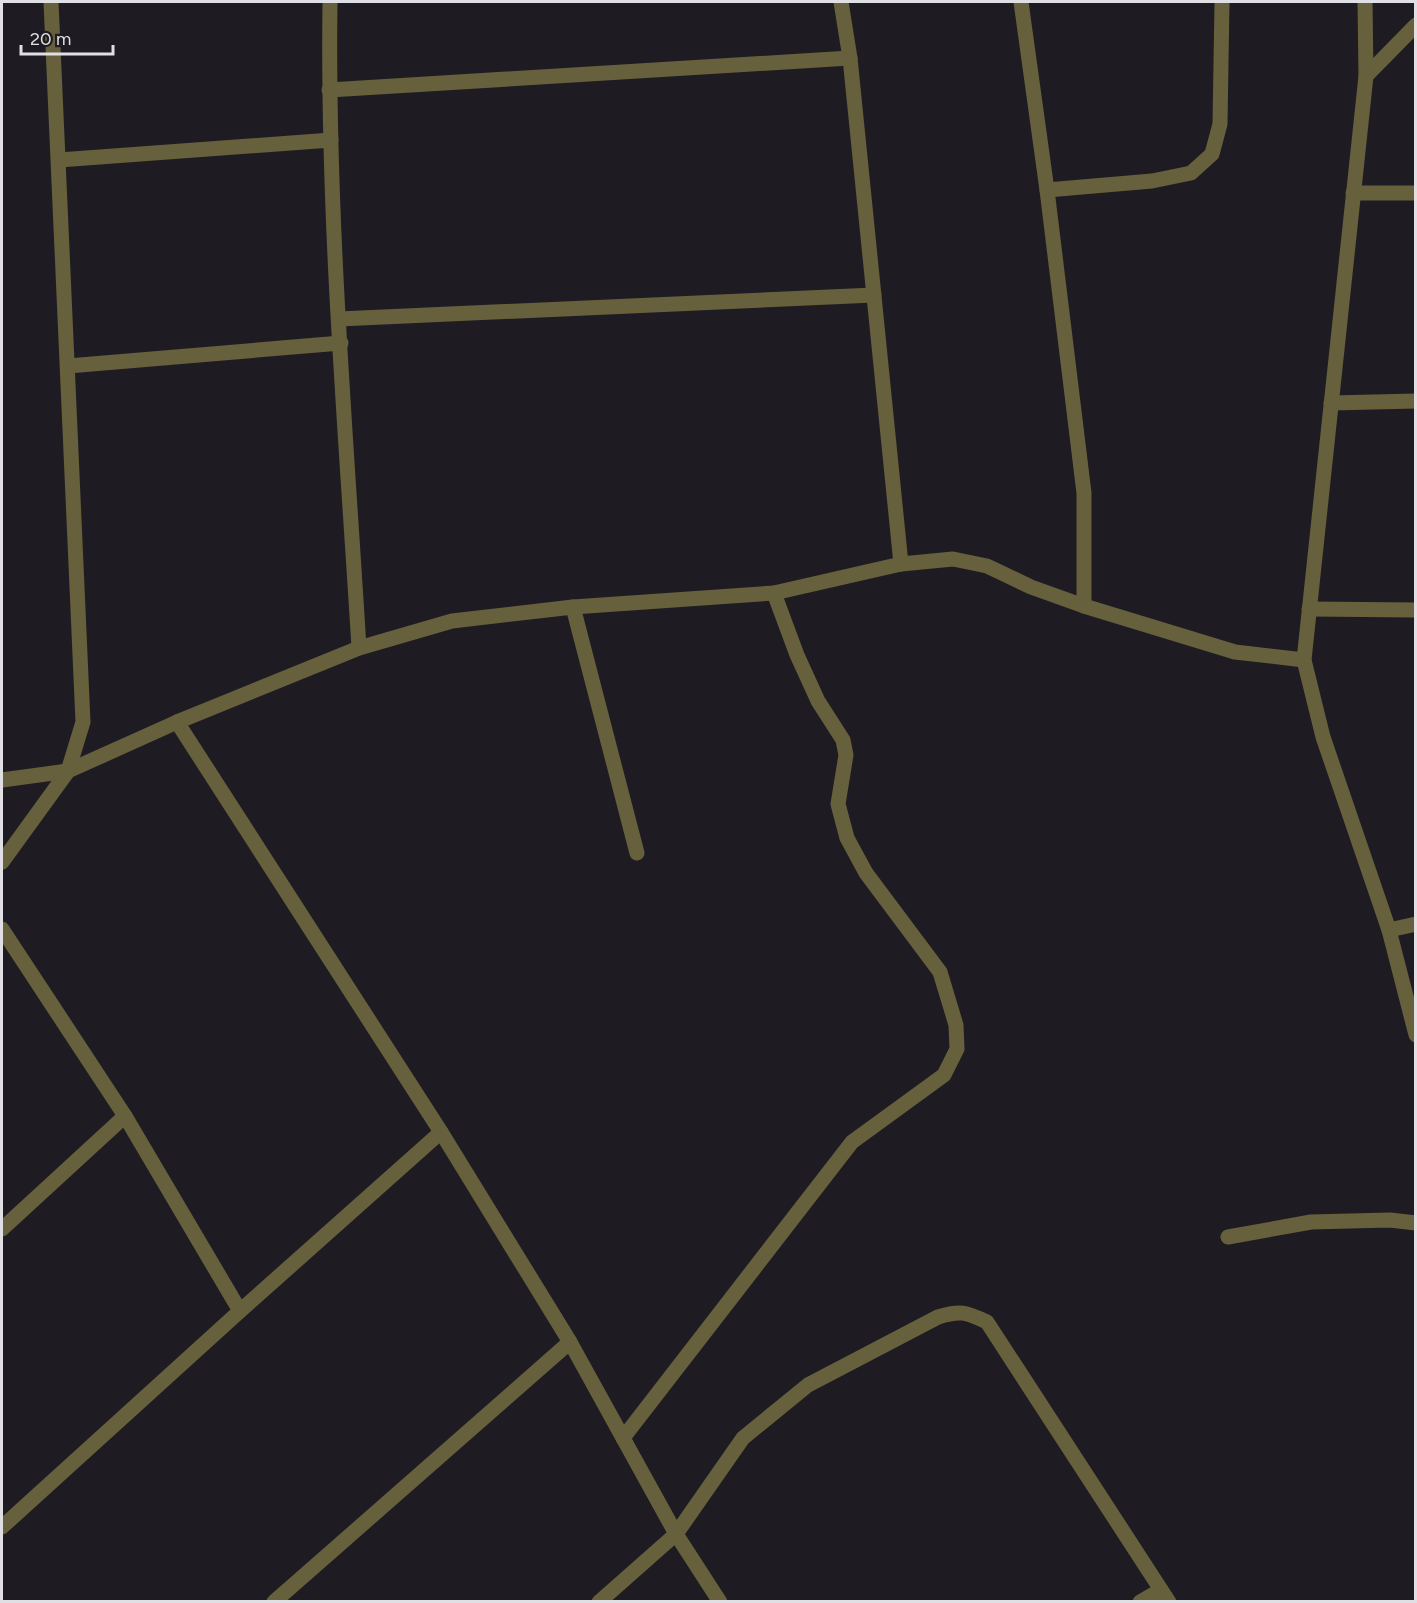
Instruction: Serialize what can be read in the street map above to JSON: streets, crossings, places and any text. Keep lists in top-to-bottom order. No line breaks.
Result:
{"scale_bar":"20 m"}
